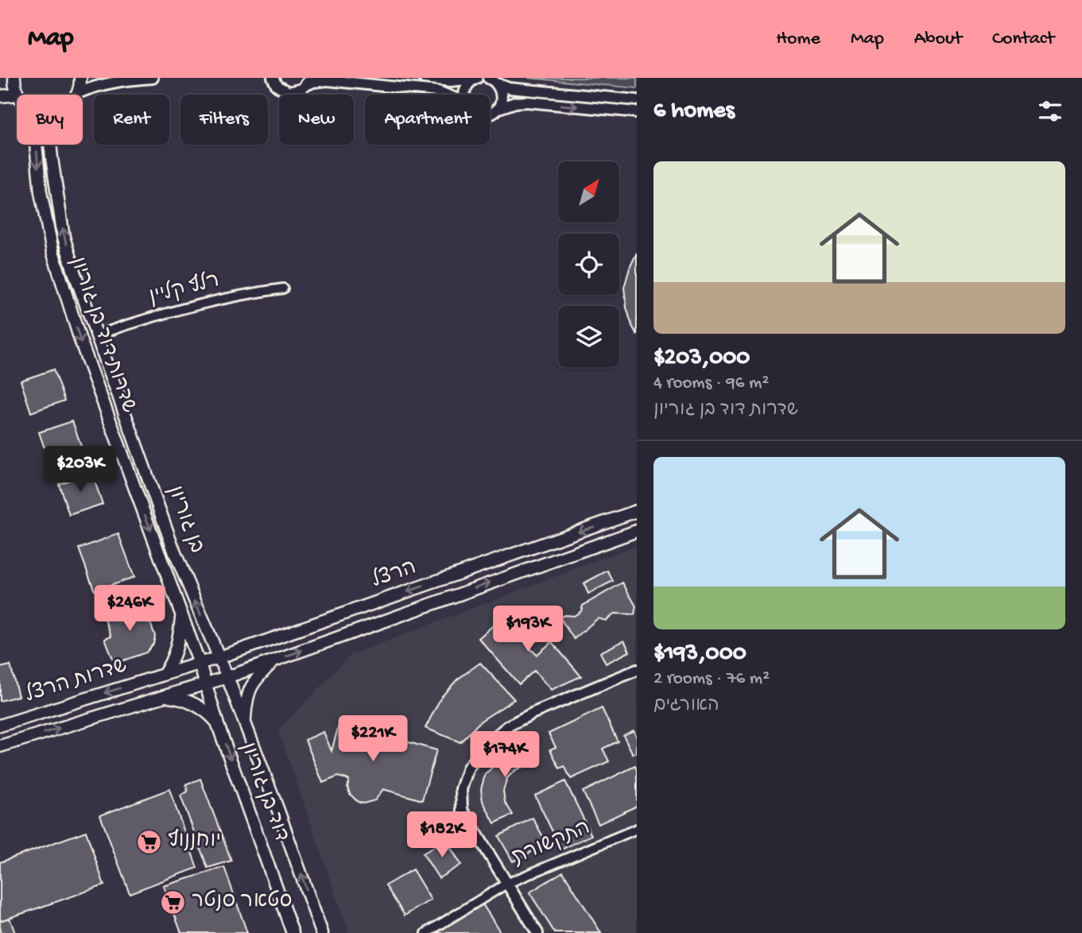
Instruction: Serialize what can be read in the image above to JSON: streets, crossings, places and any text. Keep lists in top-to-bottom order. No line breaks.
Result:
{"streets":{"main road":["שדרות דוד בן גוריון","בן גוריון","הרצל","שדרות הרצל","דוד בן גוריון"],"street":["רלף קליין","התקשורת"]},"crossings":[["רלף קליין","בן גוריון"],["שדרות דוד בן גוריון","הרצל"],["שדרות דוד בן גוריון","דוד בן גוריון"],["בן גוריון","הרצל"],["הרצל","שדרות הרצל"],["הרצל","דוד בן גוריון"]],"one_way":["שדרות דוד בן גוריון","בן גוריון","דוד בן גוריון"],"places":{"supermarket":["יוחננוף","סטאר סנטר"]},"north":"top right","page":{"header":"Map","nav":["Home","Map","About","Contact"],"heading":"6 homes","chip":["Buy","Rent","Filters","New","Apartment"],"list":[{"name":"$203,000","note":"4 rooms · 96 m² · שדרות דוד בן גוריון"},{"name":"$193,000","note":"2 rooms · 76 m² · האורגים"}],"price":["$203K","$246K","$193K","$221K","$174K","$182K"]}}
